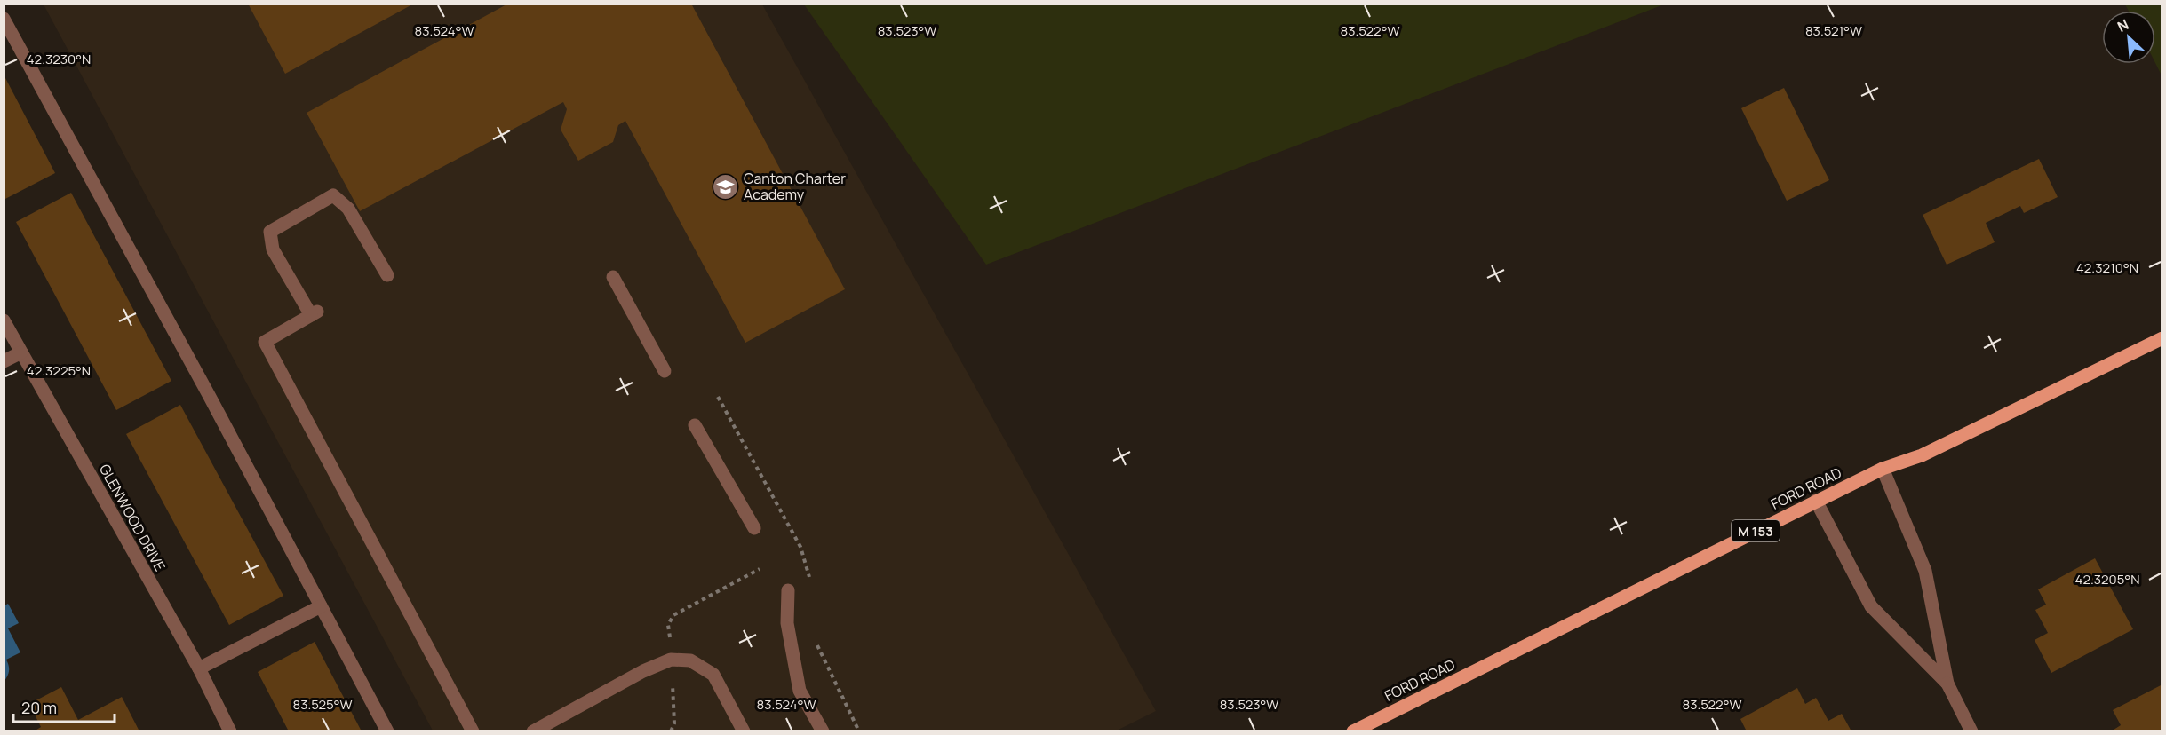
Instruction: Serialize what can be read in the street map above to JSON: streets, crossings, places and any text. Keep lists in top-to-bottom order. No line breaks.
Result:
{"streets":{"main road":["FORD ROAD","M 153"],"street":["GLENWOOD DRIVE"]},"places":{"school or university":["Canton Charter Academy"]},"scale_bar":"20 m","north":"top left","coordinates":["83.524°W","83.523°W","83.522°W","83.521°W","42.3230°N","42.3210°N","42.3225°N","42.3205°N","83.525°W"]}
